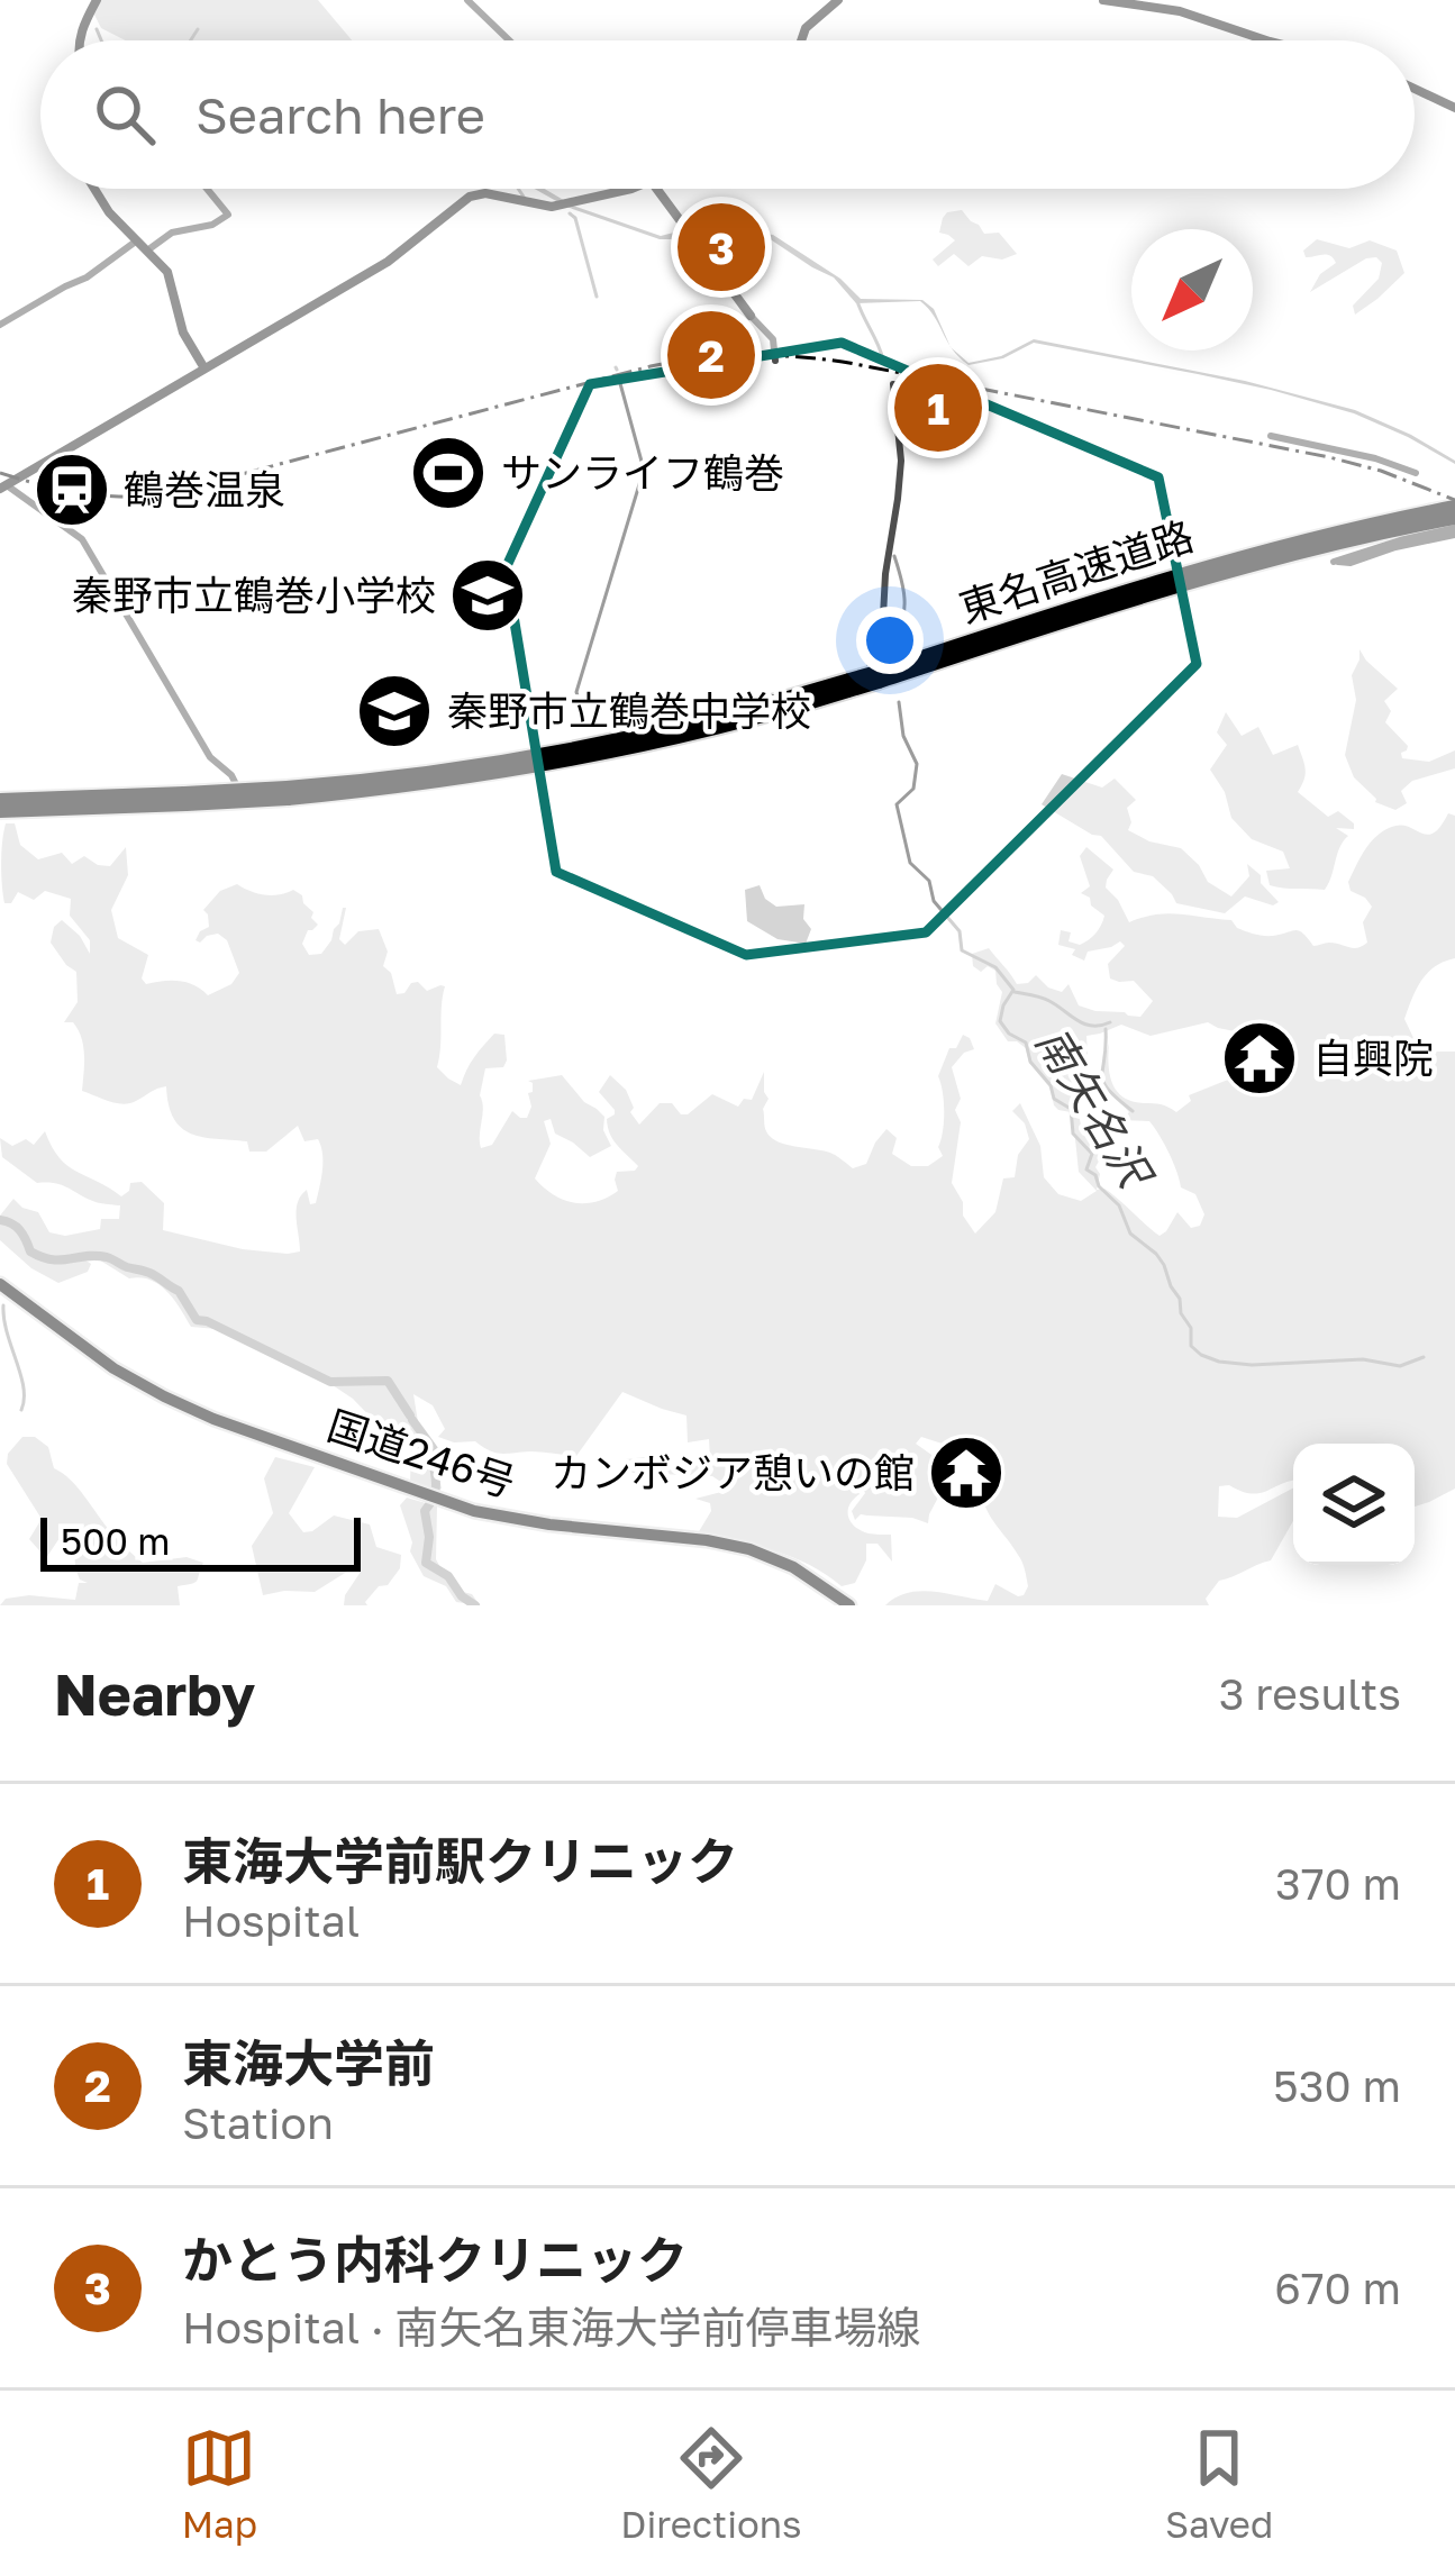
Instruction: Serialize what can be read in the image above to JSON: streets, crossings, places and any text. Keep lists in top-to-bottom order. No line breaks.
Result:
{"streets":{"highway":["東名高速道路","国道246号"]},"water":["南矢名沢"],"places":{"sports":["サンライフ鶴巻"],"station":["鶴巻温泉"],"school or university":["秦野市立鶴巻小学校","秦野市立鶴巻中学校"],"temple":["自興院","カンボジア憩いの館"]},"scale_bar":"500 m","north":"bottom left","page":{"search":"Search here","pins":["3","2","1"],"scale":"500 m","heading":["Nearby","3 results"],"list":[{"mark":"1","name":"東海大学前駅クリニック","note":"Hospital","value":"370 m"},{"mark":"2","name":"東海大学前","note":"Station","value":"530 m"},{"mark":"3","name":"かとう内科クリニック","note":"Hospital · 南矢名東海大学前停車場線","value":"670 m"}],"nav":["Map","Directions","Saved"]}}
